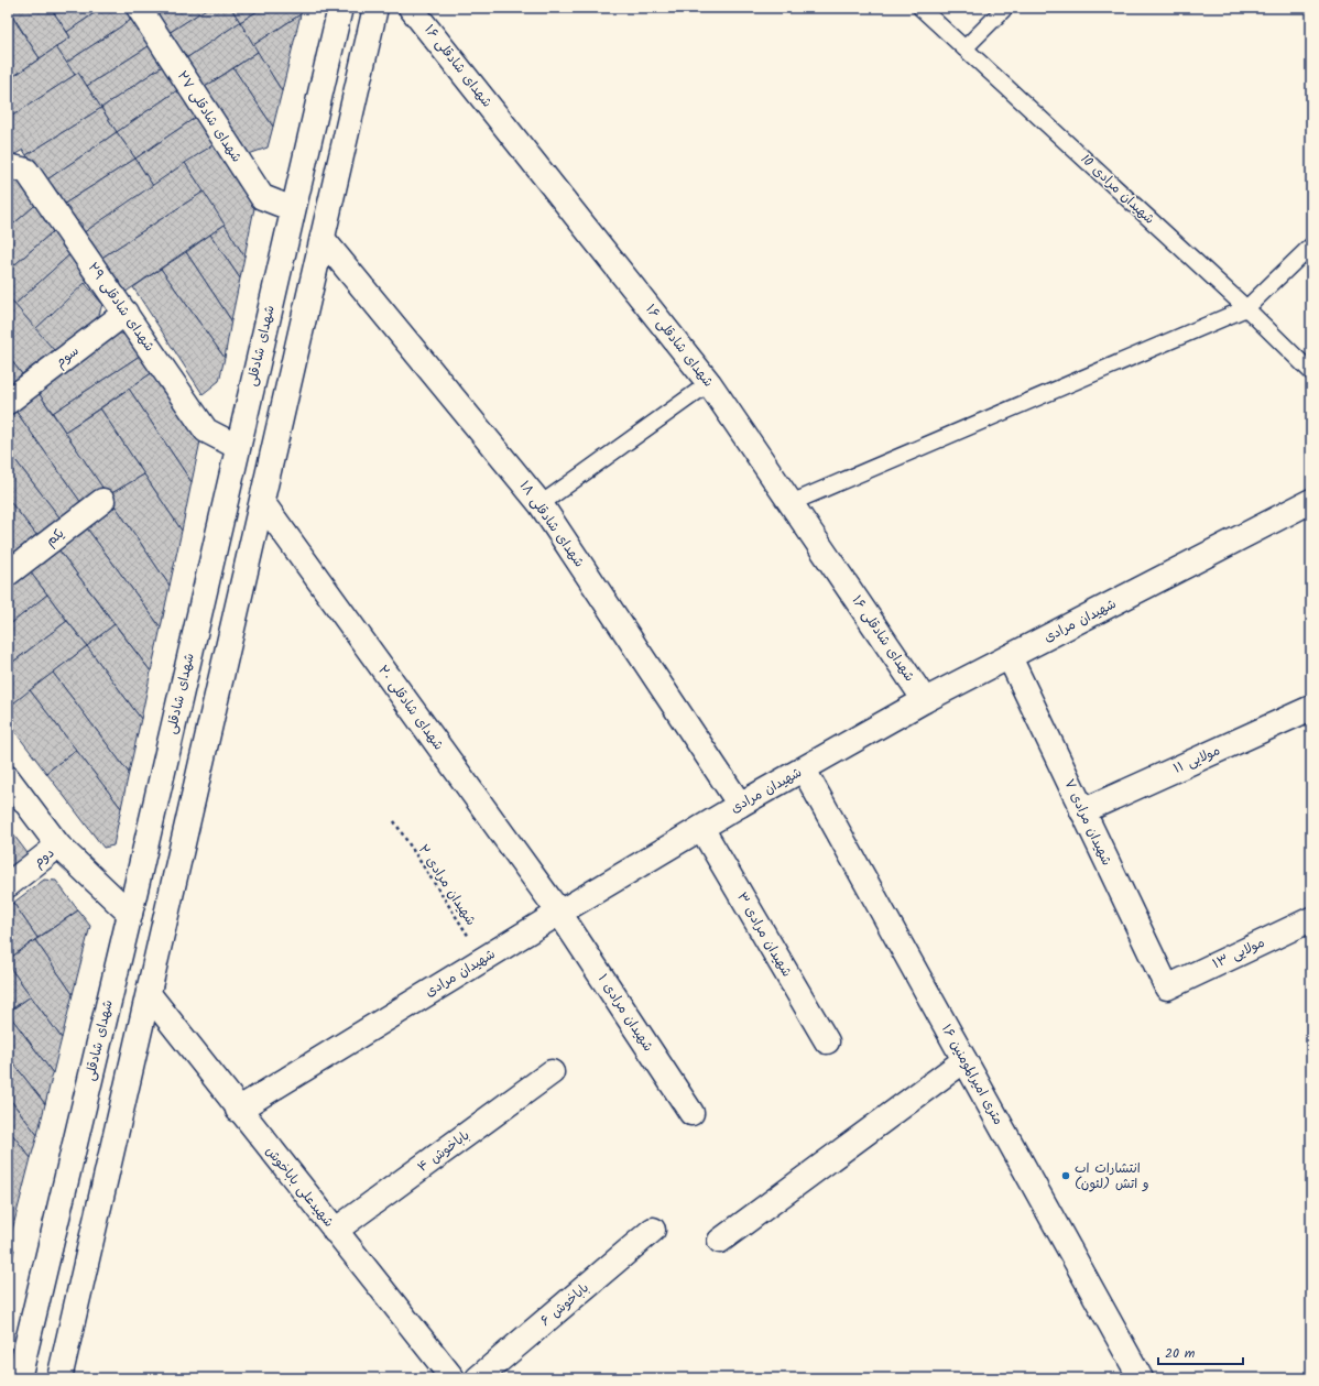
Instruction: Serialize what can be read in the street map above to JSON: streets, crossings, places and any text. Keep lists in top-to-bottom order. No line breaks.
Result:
{"streets":{"street":["شهدای شادقلی ۱۶","شهدای شادقلی ۲۷","شهدای شادقلی ۲۹","شهدای شادقلی","سوم","شهدای شادقلی ۱۸","یکم","شهیدان مرادی","شهدای شادقلی ۲۰","مولایی ۱۱","شهیدان مرادی ۷","دوم","شهیدان مرادی ۳","مولایی ۱۳","شهیدان مرادی ۱","۱۶ متری امیرالمومنین","باباخوش ۴","شهیدعلی باباخوش","باباخوش ۶"],"lane":["شهیدان مرادی 10"],"path":["شهیدان مرادی ۲"]},"crossings":[["شهدای شادقلی ۱۶","شهیدان مرادی"],["شهدای شادقلی ۲۷","شهدای شادقلی"],["شهدای شادقلی ۲۹","شهدای شادقلی"],["شهدای شادقلی ۲۹","سوم"],["شهدای شادقلی ۱۸","شهیدان مرادی"],["شهیدان مرادی","شهدای شادقلی ۲۰"],["شهیدان مرادی","شهیدان مرادی ۷"],["شهیدان مرادی","شهیدان مرادی ۲"],["شهیدان مرادی","شهیدان مرادی ۳"],["شهیدان مرادی","شهیدان مرادی ۱"],["شهیدان مرادی","۱۶ متری امیرالمومنین"],["شهیدان مرادی","شهیدعلی باباخوش"],["شهدای شادقلی ۲۰","شهیدان مرادی ۱"],["مولایی ۱۱","شهیدان مرادی ۷"],["شهیدان مرادی ۷","مولایی ۱۳"],["باباخوش ۴","شهیدعلی باباخوش"]],"places":["انتشارات اب و اتش (لئون)"],"scale_bar":"20 m"}
